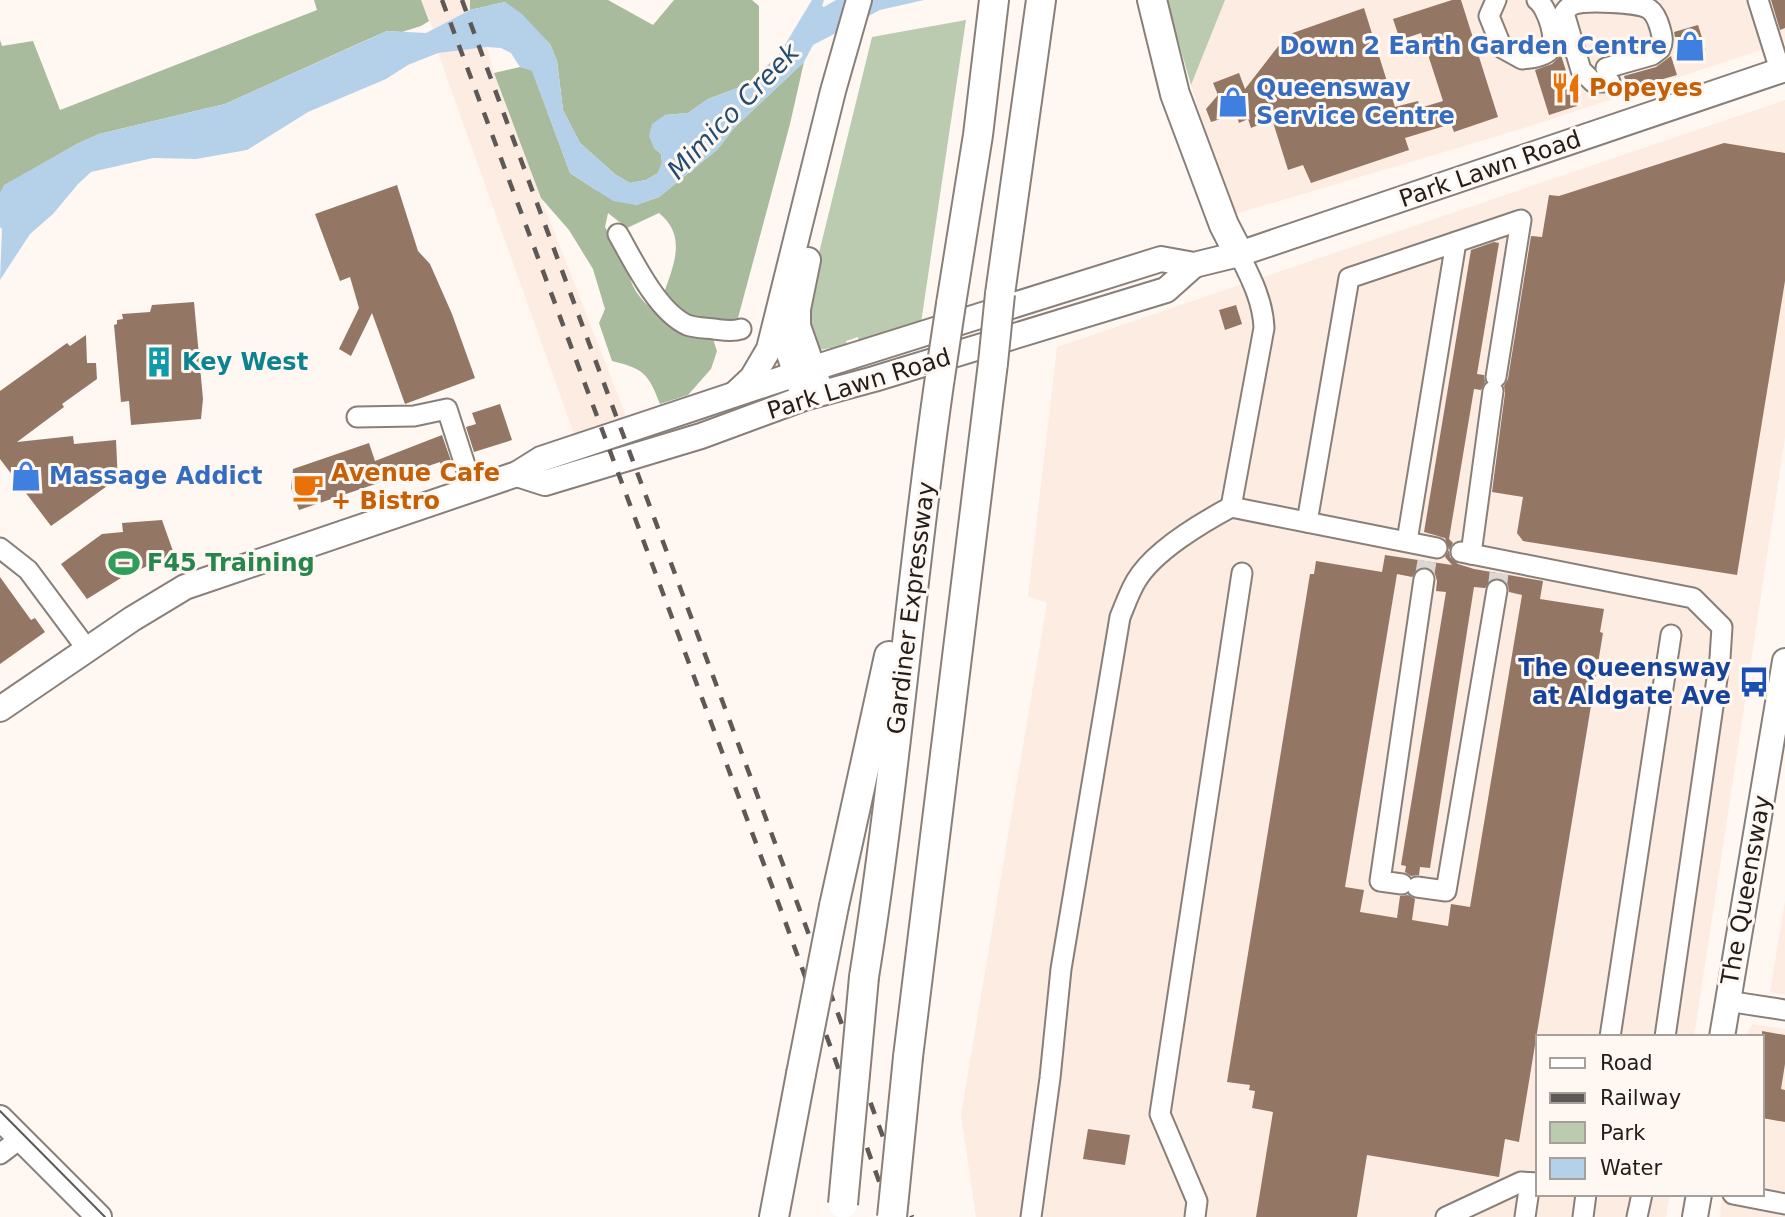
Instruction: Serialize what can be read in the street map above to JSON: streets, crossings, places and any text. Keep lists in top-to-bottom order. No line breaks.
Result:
{"streets":{"highway":["Gardiner Expressway"],"main road":["Park Lawn Road","The Queensway"]},"water":["Mimico Creek"],"places":{"shop":["Down 2 Earth Garden Centre","Queensway Service Centre","Massage Addict"],"restaurant":["Popeyes"],"building":["Key West"],"cafe":["Avenue Cafe + Bistro"],"sports":["F45 Training"],"bus stop":["The Queensway at Aldgate Ave"]},"legend":["Road","Railway","Park","Water"]}
